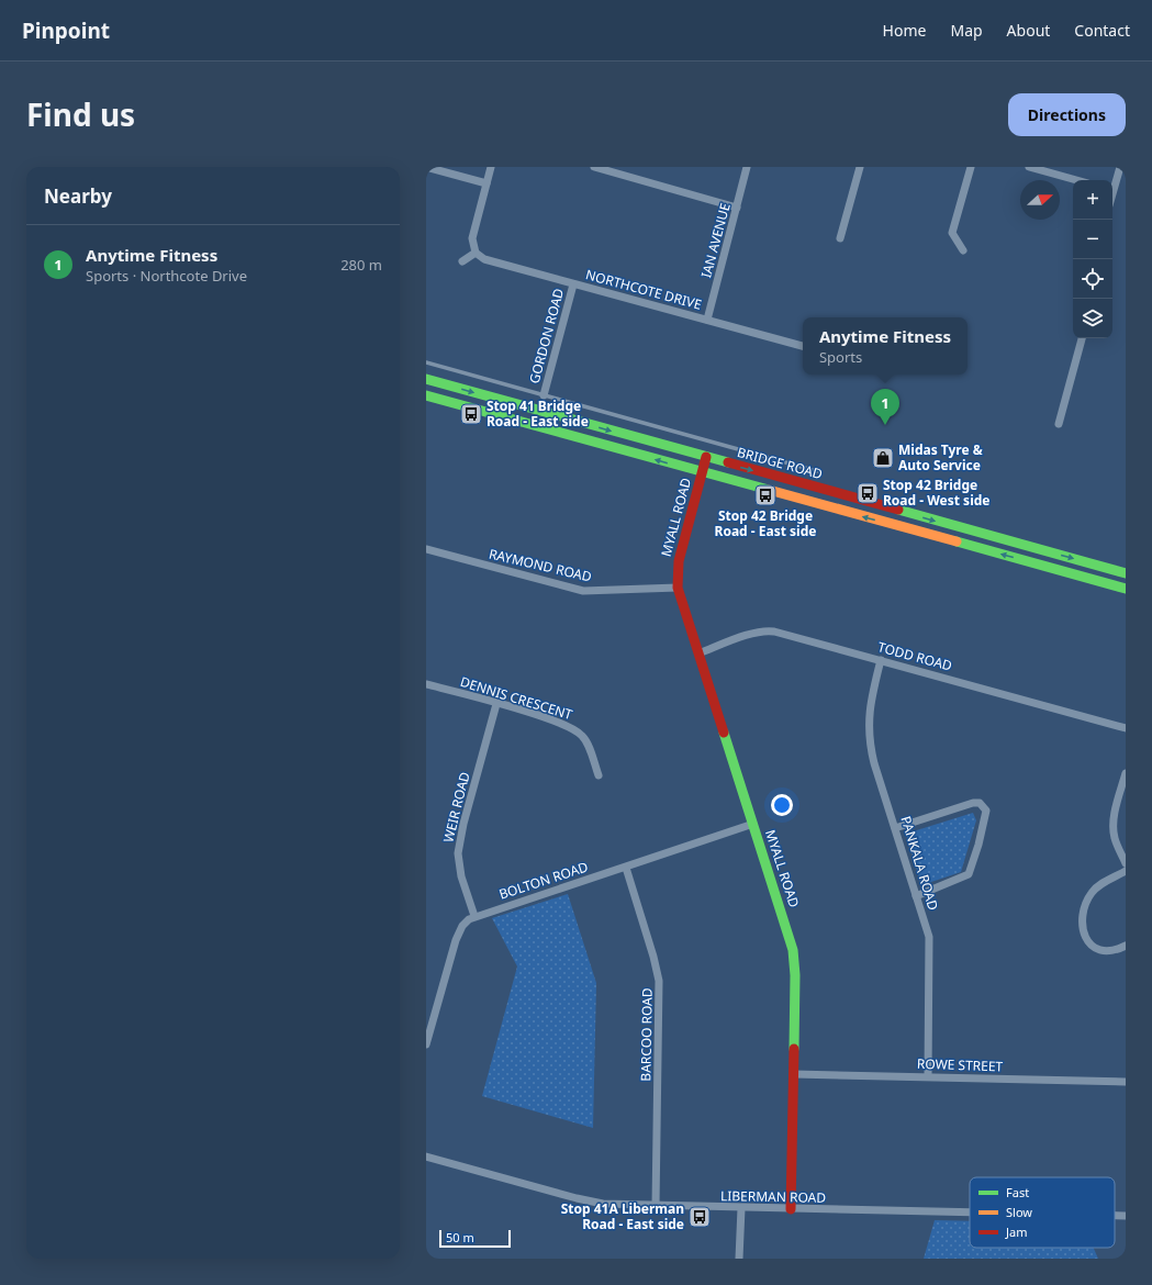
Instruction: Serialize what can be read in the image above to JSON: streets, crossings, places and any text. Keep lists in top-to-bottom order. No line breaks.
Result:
{"streets":{"main road":["BRIDGE ROAD","MYALL ROAD"],"street":["IAN AVENUE","NORTHCOTE DRIVE","GORDON ROAD","RAYMOND ROAD","TODD ROAD","DENNIS CRESCENT","WEIR ROAD","PANKALA ROAD","BOLTON ROAD","BARCOO ROAD","ROWE STREET","LIBERMAN ROAD"]},"crossings":[["IAN AVENUE","NORTHCOTE DRIVE"],["NORTHCOTE DRIVE","GORDON ROAD"],["GORDON ROAD","BRIDGE ROAD"],["BRIDGE ROAD","MYALL ROAD"],["MYALL ROAD","RAYMOND ROAD"],["MYALL ROAD","TODD ROAD"],["MYALL ROAD","BOLTON ROAD"],["MYALL ROAD","ROWE STREET"],["MYALL ROAD","LIBERMAN ROAD"],["TODD ROAD","PANKALA ROAD"],["DENNIS CRESCENT","WEIR ROAD"],["WEIR ROAD","BOLTON ROAD"],["PANKALA ROAD","ROWE STREET"],["BOLTON ROAD","BARCOO ROAD"],["BARCOO ROAD","LIBERMAN ROAD"]],"places":{"bus stop":["Stop 41 Bridge Road - East side","Stop 42 Bridge Road - West side","Stop 42 Bridge Road - East side","Stop 41A Liberman Road - East side"],"shop":["Midas Tyre & Auto Service"]},"legend":["Fast","Slow","Jam"],"scale_bar":"50 m","north":"right","page":{"header":"Pinpoint","nav":["Home","Map","About","Contact"],"title":"Find us","buttons":"Directions","heading":"Nearby","map_buttons":["+","−"],"list":[{"mark":"1","name":"Anytime Fitness","note":"Sports · Northcote Drive","value":"280 m"}],"popup":["Anytime Fitness","Sports"],"pins":"1","scale":"50 m"}}
